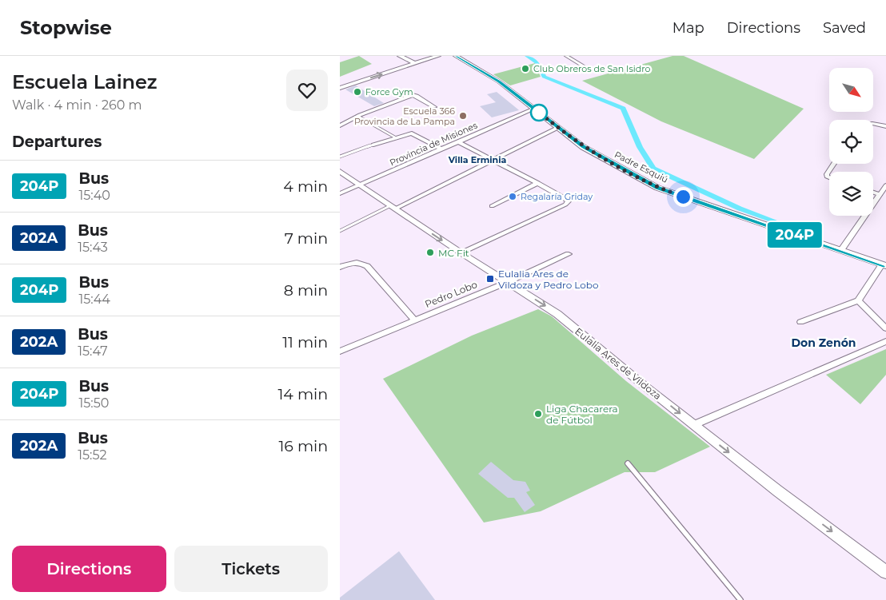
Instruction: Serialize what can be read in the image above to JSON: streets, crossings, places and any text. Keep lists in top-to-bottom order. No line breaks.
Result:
{"streets":{"street":["Provincia de Misiones","Padre Esquiú","Pedro Lobo","Eulalia Ares de Vildoza"]},"crossings":[["Provincia de Misiones","Padre Esquiú"],["Provincia de Misiones","Eulalia Ares de Vildoza"],["Pedro Lobo","Eulalia Ares de Vildoza"]],"one_way":["Eulalia Ares de Vildoza"],"districts":["Villa Erminia","Don Zenón"],"places":{"other":["Club Obreros de San Isidro","Force Gym","Escuela 366 Provincia de La Pampa","Regalaría Griday","MC Fit","Liga Chacarera de Fútbol"],"transit":["Eulalia Ares de Vildoza y Pedro Lobo"]},"lines":["bus line 204P"],"north":"bottom right","page":{"header":"Stopwise","nav":["Map","Directions","Saved"],"heading":[["Escuela Lainez","Walk · 4 min · 260 m"],"Departures"],"on_map":"204P","list":[{"mark":"204P","name":"Bus","note":"15:40","value":"4 min"},{"mark":"202A","name":"Bus","note":"15:43","value":"7 min"},{"mark":"204P","name":"Bus","note":"15:44","value":"8 min"},{"mark":"202A","name":"Bus","note":"15:47","value":"11 min"},{"mark":"204P","name":"Bus","note":"15:50","value":"14 min"},{"mark":"202A","name":"Bus","note":"15:52","value":"16 min"}],"buttons":["Directions","Tickets"]}}
